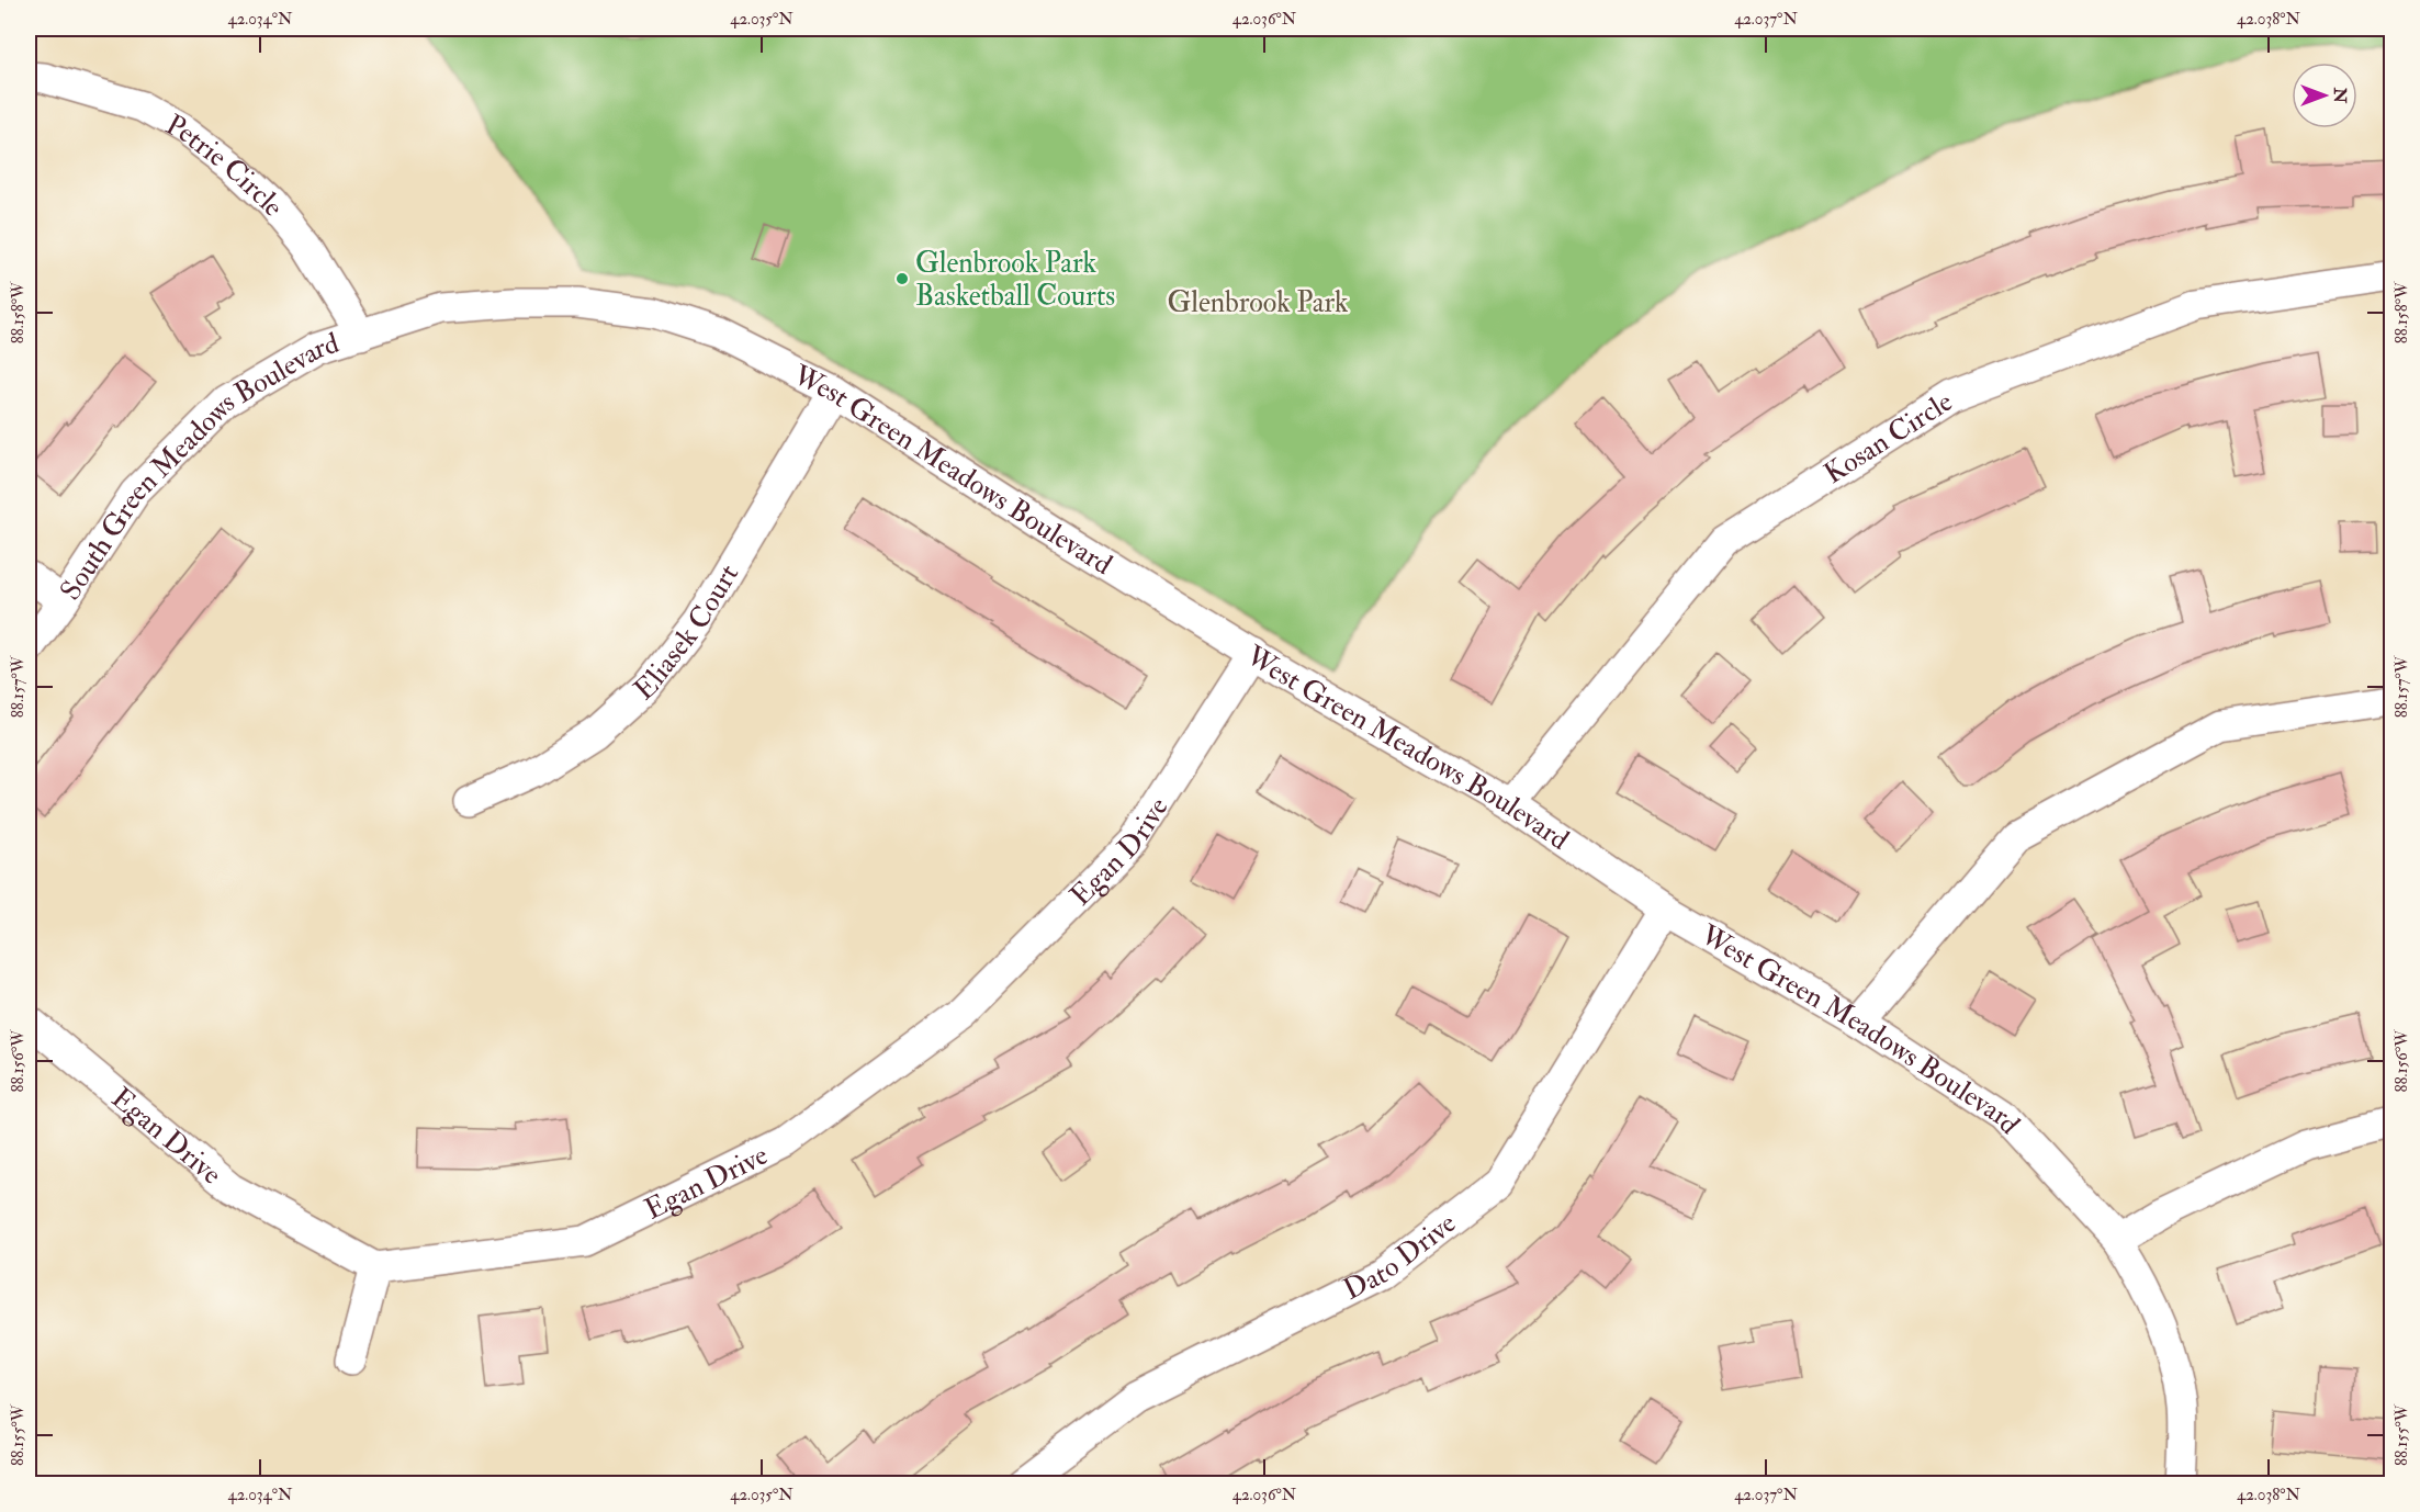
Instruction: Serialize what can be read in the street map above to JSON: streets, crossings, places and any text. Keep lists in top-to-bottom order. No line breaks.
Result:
{"streets":{"street":["Petrie Circle","Kosan Circle","West Green Meadows Boulevard","South Green Meadows Boulevard","Eliasek Court","Egan Drive","Dato Drive"]},"crossings":[["Petrie Circle","West Green Meadows Boulevard"],["Petrie Circle","South Green Meadows Boulevard"],["Kosan Circle","West Green Meadows Boulevard"],["West Green Meadows Boulevard","South Green Meadows Boulevard"],["West Green Meadows Boulevard","Eliasek Court"],["West Green Meadows Boulevard","Egan Drive"],["West Green Meadows Boulevard","Dato Drive"]],"parks":["Glenbrook Park"],"places":["Glenbrook Park Basketball Courts"],"north":"right","coordinates":["42.034°N","42.035°N","42.036°N","42.037°N","42.038°N","88.158°W","88.157°W","88.156°W","88.155°W"]}
